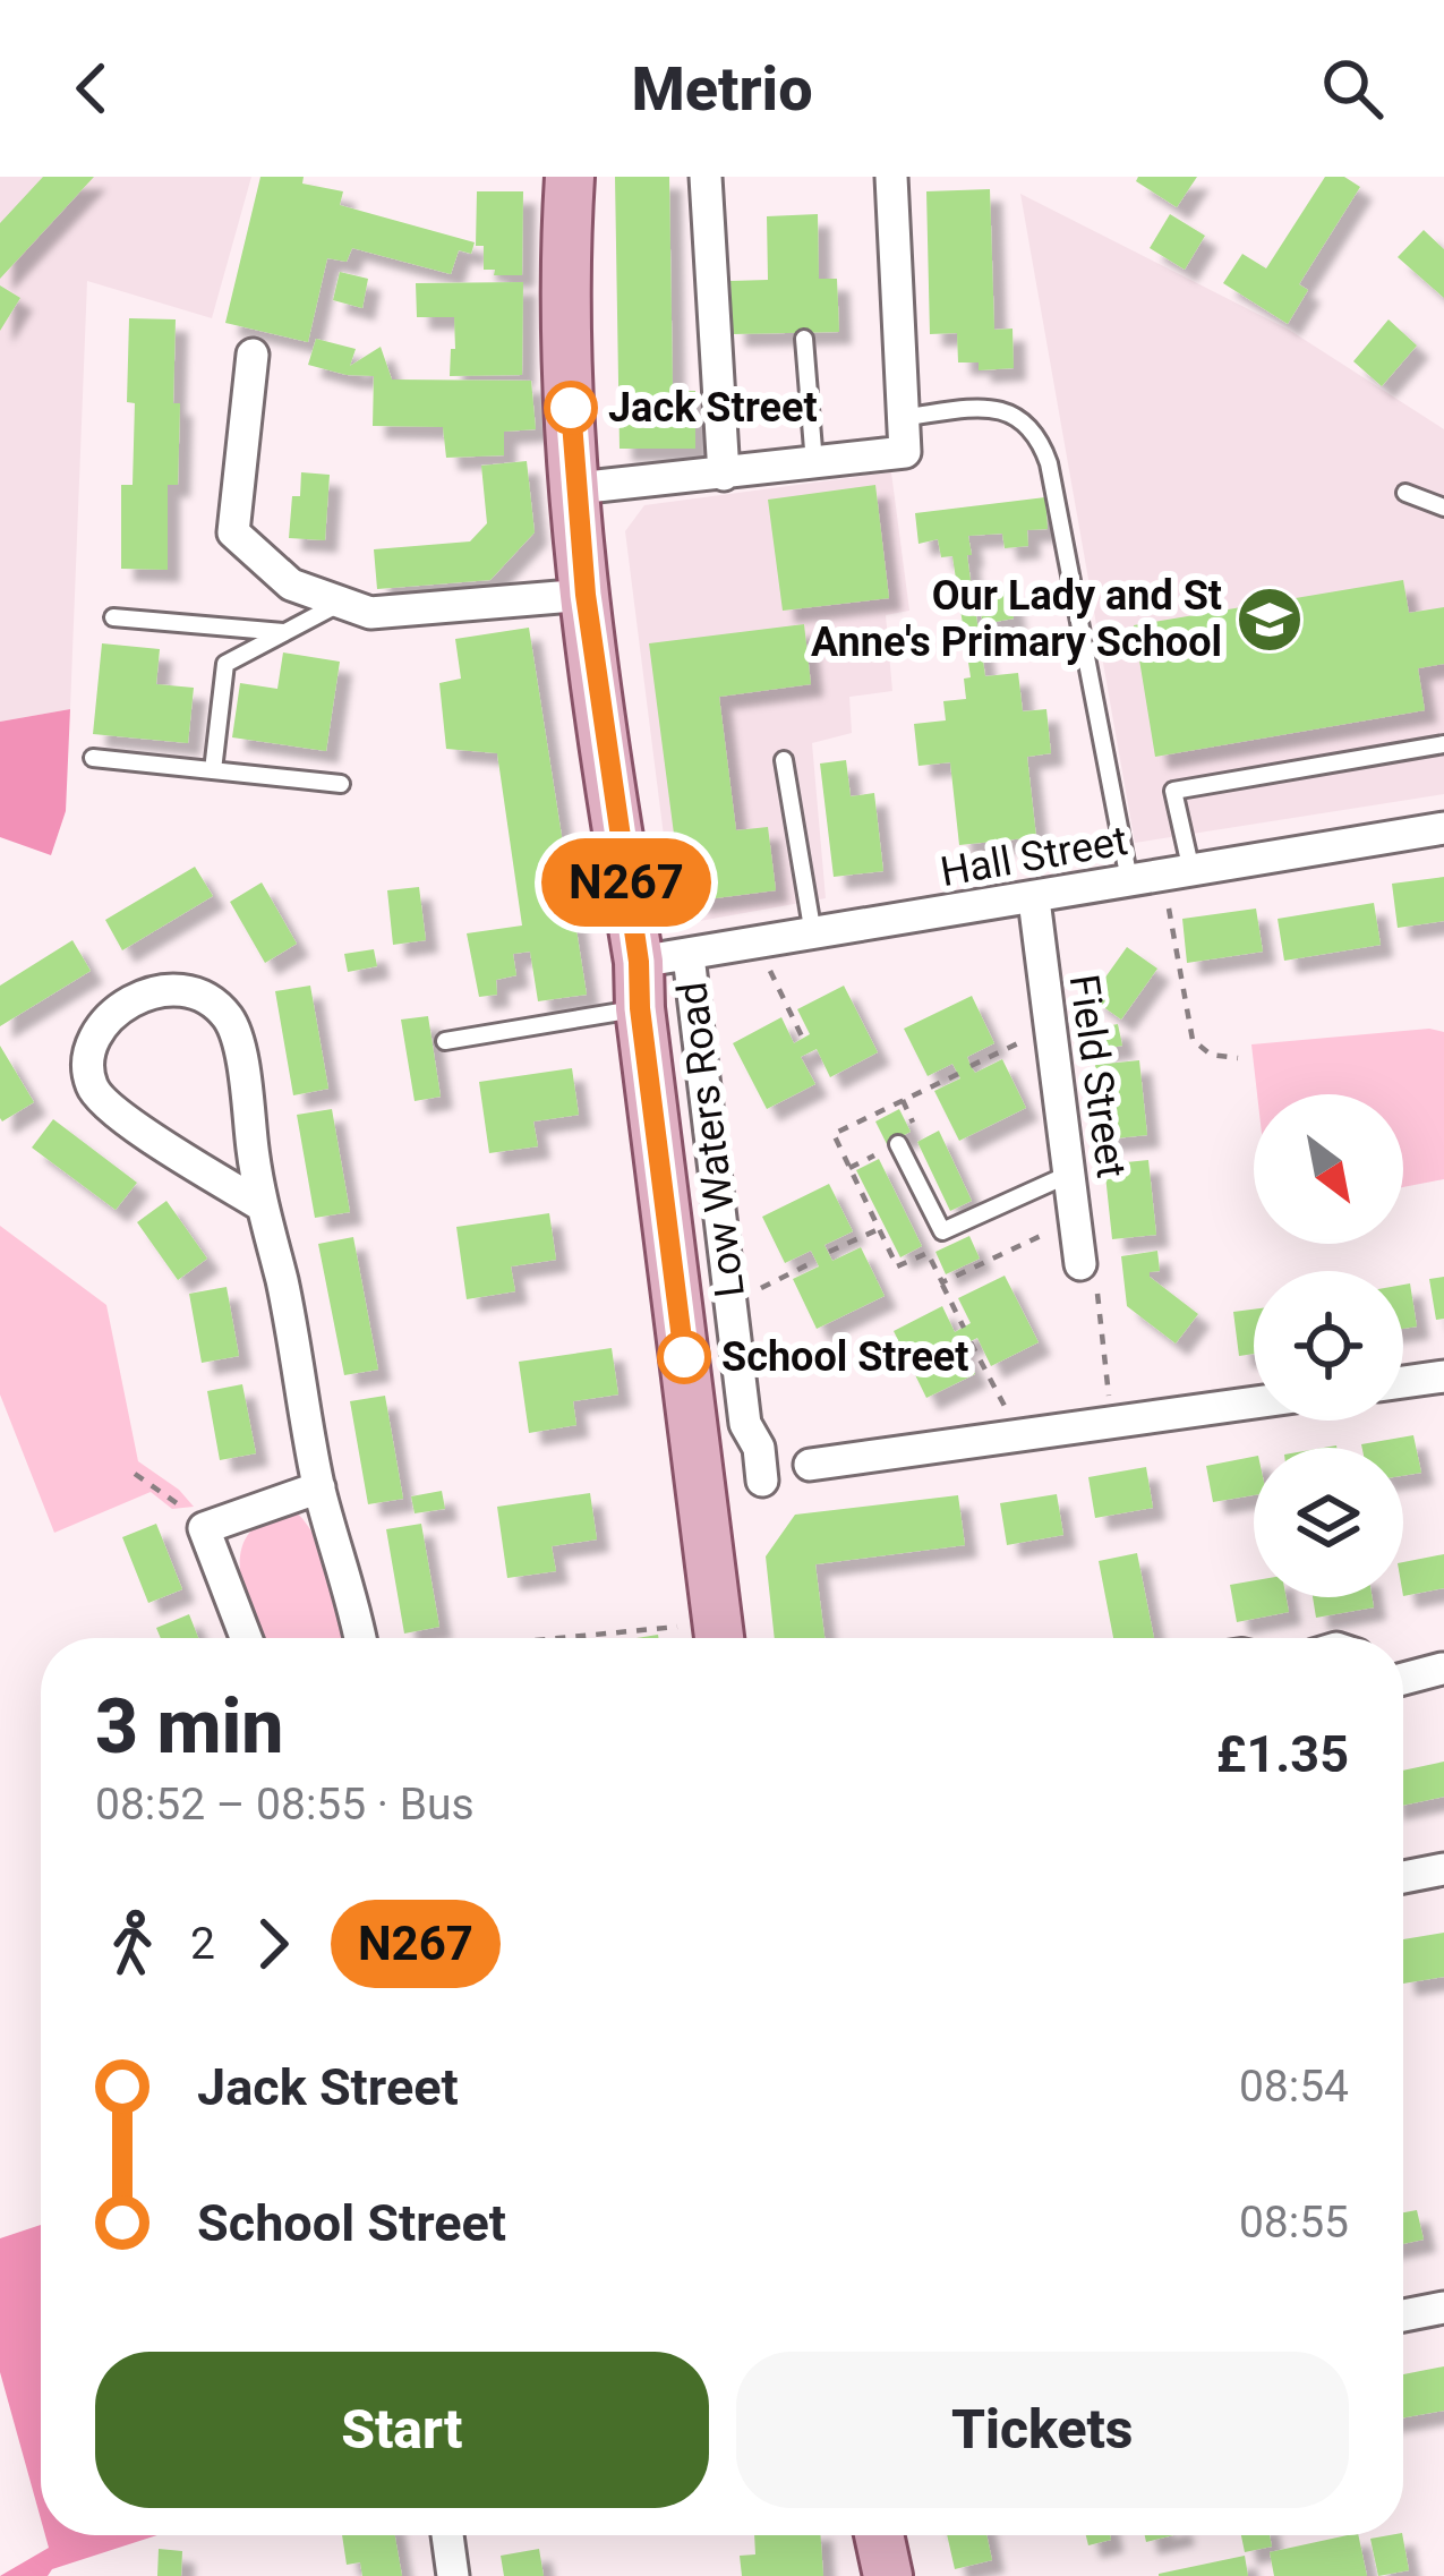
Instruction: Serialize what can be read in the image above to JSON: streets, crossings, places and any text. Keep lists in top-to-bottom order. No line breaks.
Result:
{"streets":{"main road":["Low Waters Road"],"street":["Hall Street","Field Street"]},"crossings":[["Hall Street","Field Street"],["Hall Street","Low Waters Road"]],"places":{"other":["Jack Street","School Street"],"school or university":["Our Lady and St Anne's Primary School"]},"lines":["bus line N267"],"north":"bottom right","page":{"header":"Metrio","on_map":"N267","heading":["3 min","08:52 – 08:55 · Bus","£1.35"],"legs":["2","N267"],"list":[{"name":"Jack Street","value":"08:54"},{"name":"School Street","value":"08:55"}],"buttons":["Start","Tickets"]}}
